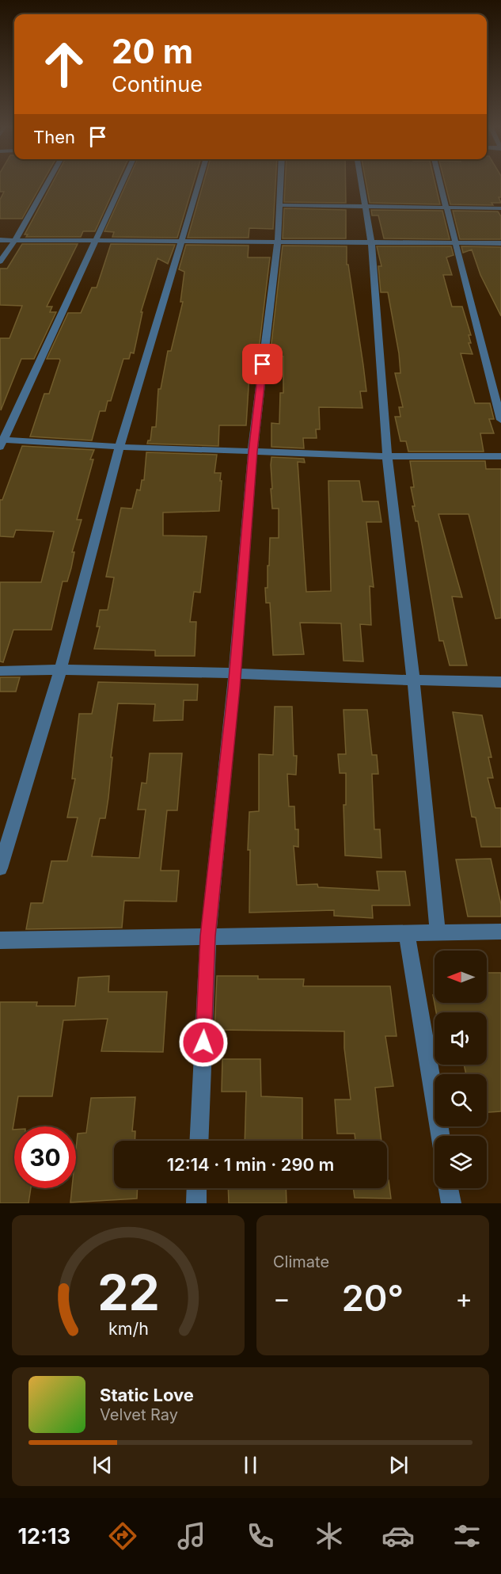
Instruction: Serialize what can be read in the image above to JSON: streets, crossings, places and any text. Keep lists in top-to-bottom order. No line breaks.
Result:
{"north":"left","page":{"turn":["20 m","Continue"],"then":"Then","limit":"30","trip":"12:14 · 1 min · 290 m","tile":"Climate","heat":["−","20°","+"],"song":["Static Love","Velvet Ray"],"tabs":"12:13","gauge":["22","km/h"]}}
